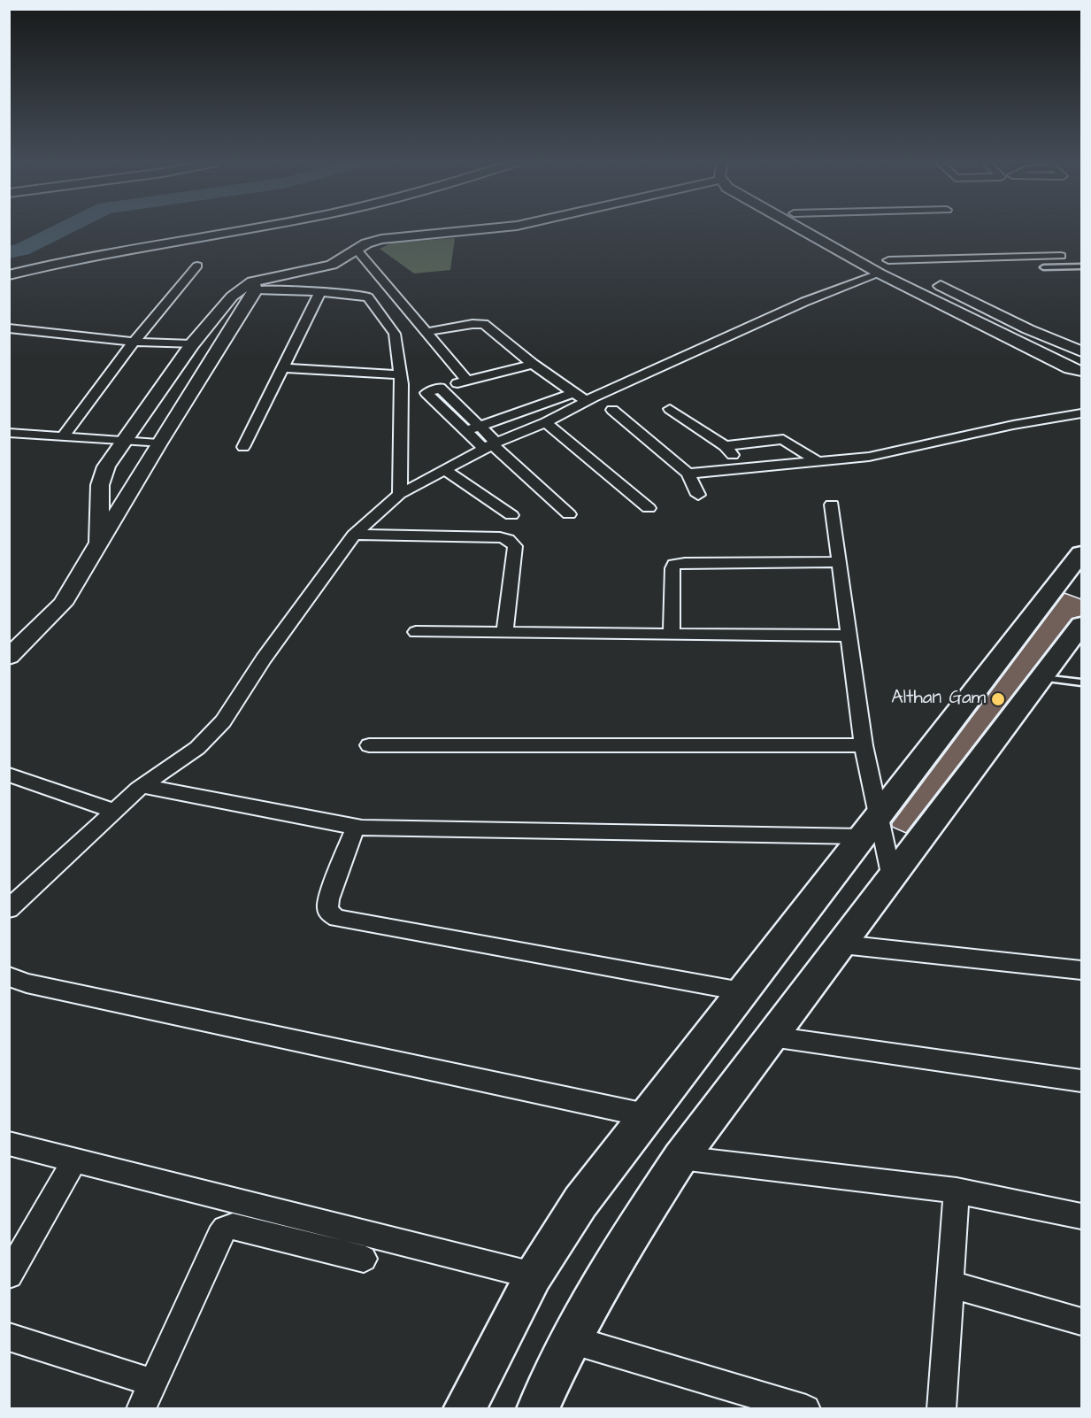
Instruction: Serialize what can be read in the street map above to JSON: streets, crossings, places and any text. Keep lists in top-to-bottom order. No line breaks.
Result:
{"places":["Althan Gam"]}
